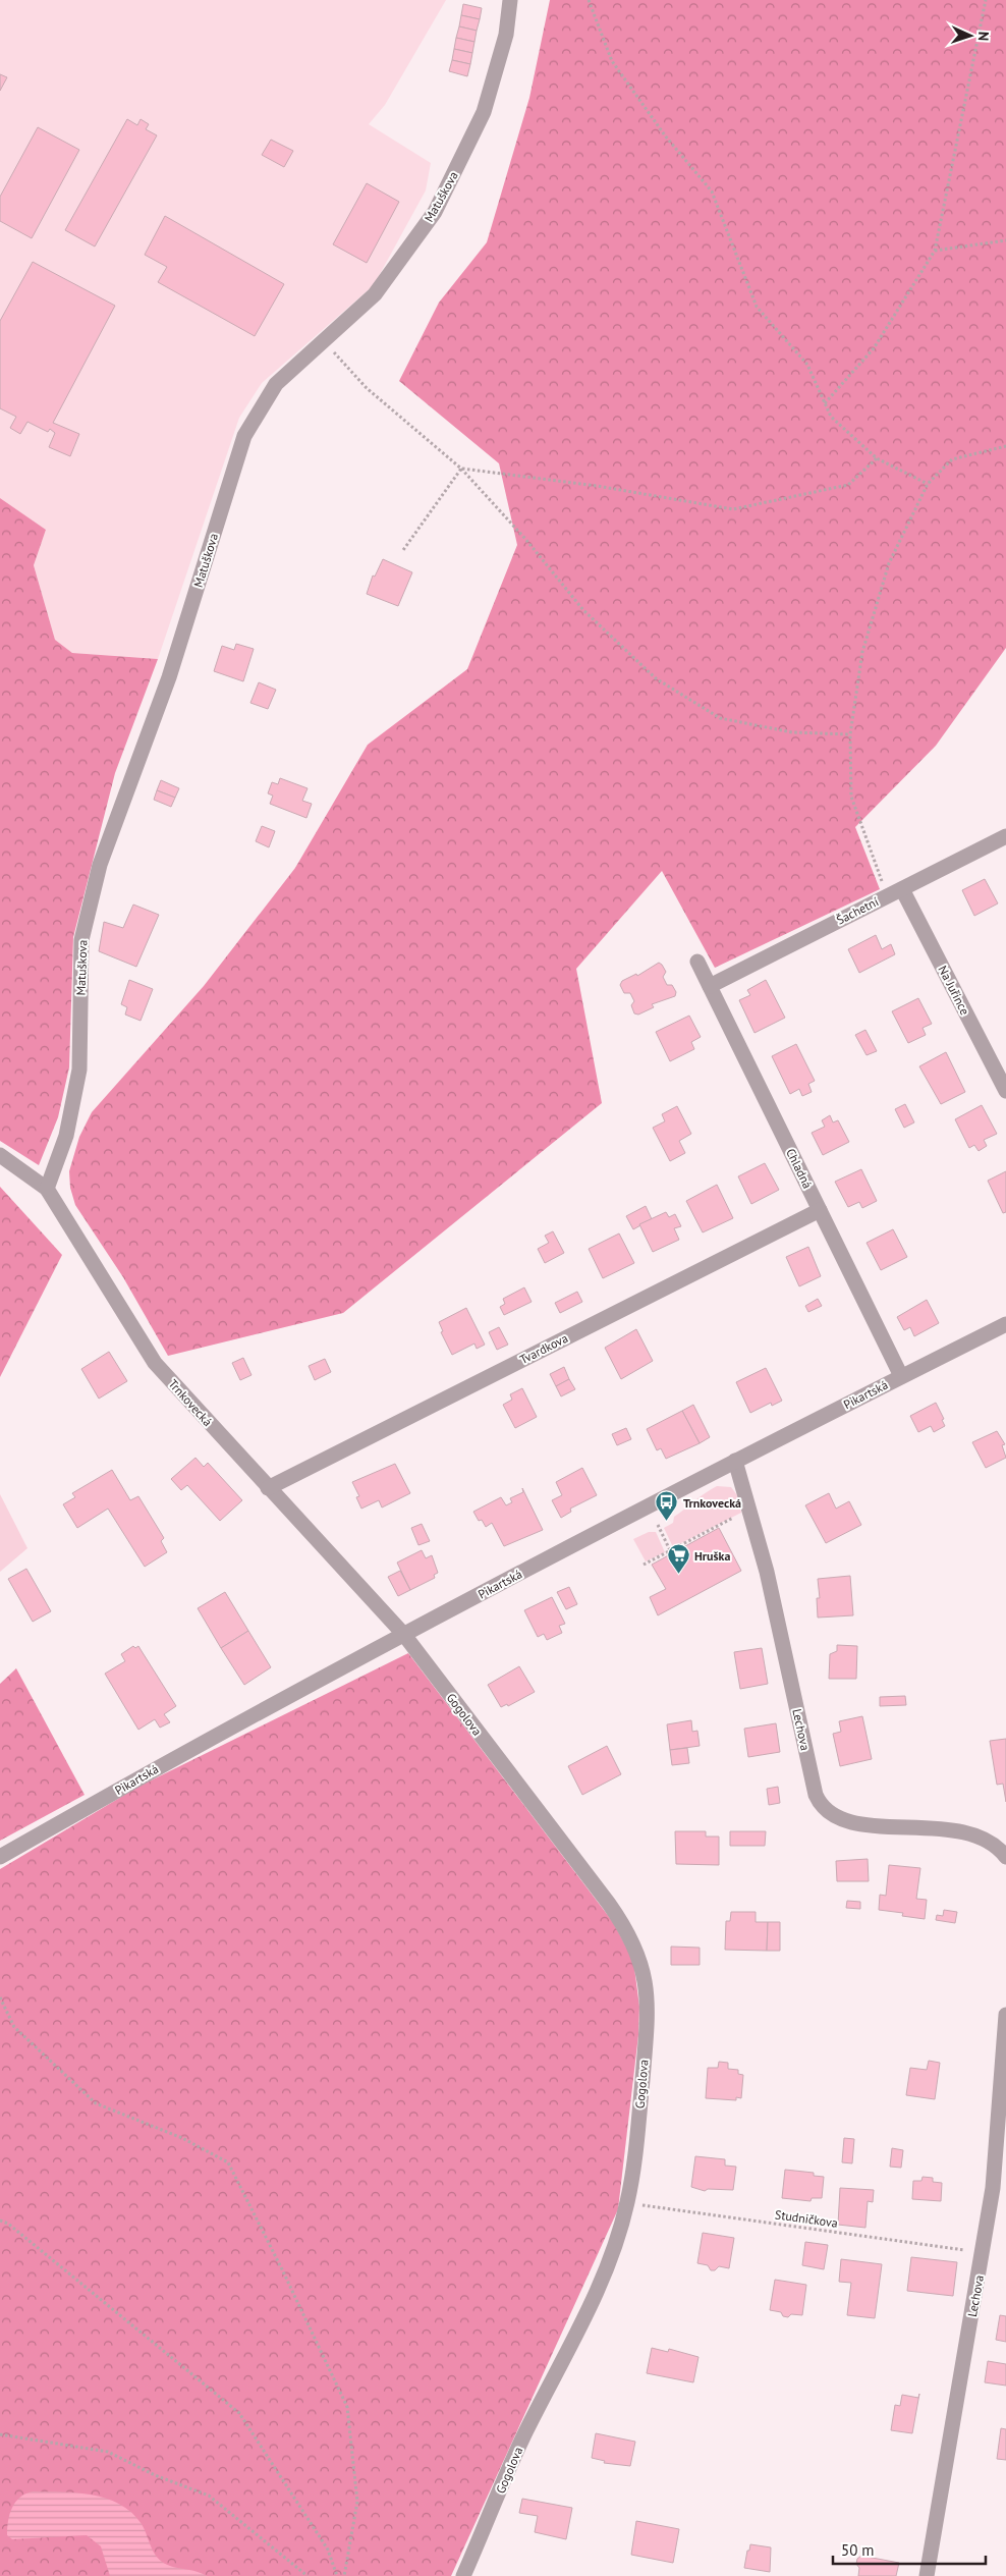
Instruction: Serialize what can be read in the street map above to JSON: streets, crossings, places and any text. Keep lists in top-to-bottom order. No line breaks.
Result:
{"streets":{"street":["Matuškova","Šachetní","Na Juřince","Chladná","Tvardkova","Pikartská","Trnkovecká","Gogolova","Lechova"],"path":["Studničkova"]},"crossings":[["Matuškova","Trnkovecká"],["Šachetní","Na Juřince"],["Šachetní","Chladná"],["Chladná","Tvardkova"],["Chladná","Pikartská"],["Tvardkova","Trnkovecká"],["Pikartská","Trnkovecká"],["Pikartská","Gogolova"],["Pikartská","Lechova"],["Trnkovecká","Gogolova"],["Gogolova","Studničkova"],["Lechova","Studničkova"]],"places":{"bus stop":["Trnkovecká"],"supermarket":["Hruška"]},"scale_bar":"50 m","north":"right"}
